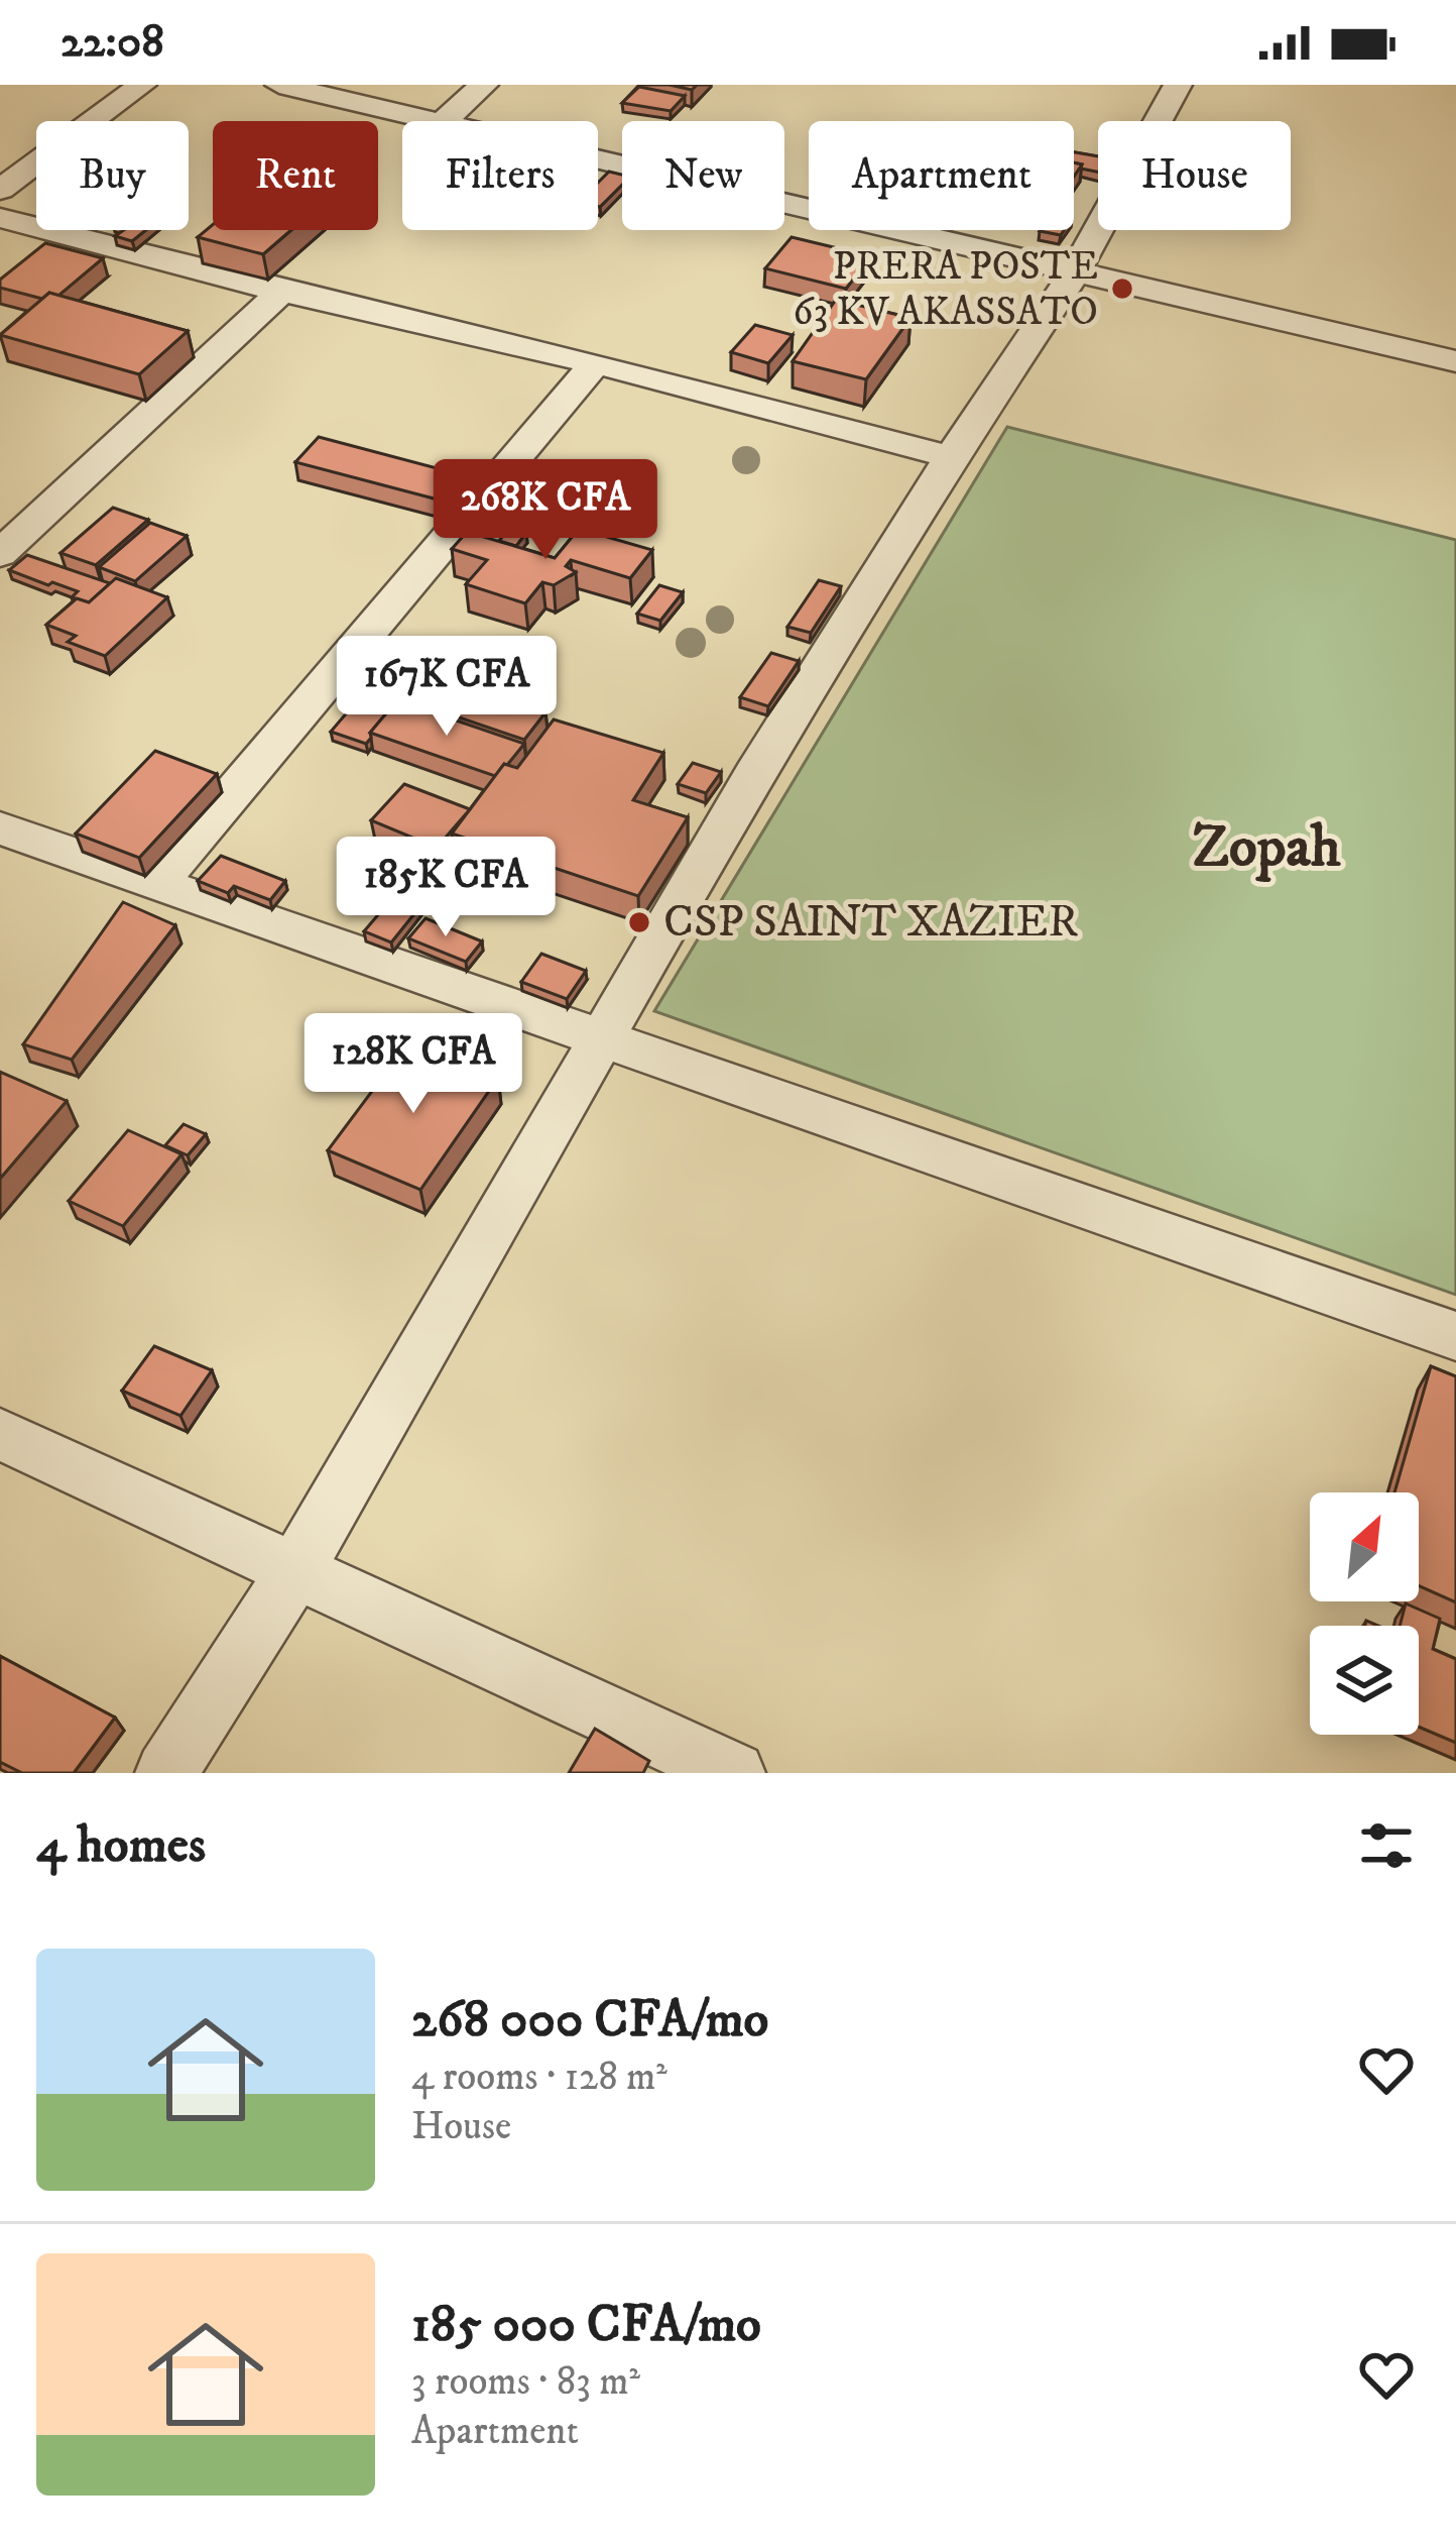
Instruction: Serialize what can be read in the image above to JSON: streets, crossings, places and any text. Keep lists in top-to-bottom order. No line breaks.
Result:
{"districts":["Zopah"],"places":["PRERA POSTE 63 KV AKASSATO","CSP SAINT XAZIER"],"north":"top right","page":{"status":"22:08","chip":["Buy","Rent","Filters","New","Apartment","House"],"price":["268K CFA","167K CFA","185K CFA","128K CFA"],"heading":"4 homes","list":[{"name":"268 000 CFA/mo","note":"4 rooms · 128 m² · House"},{"name":"185 000 CFA/mo","note":"3 rooms · 83 m² · Apartment"}]}}
